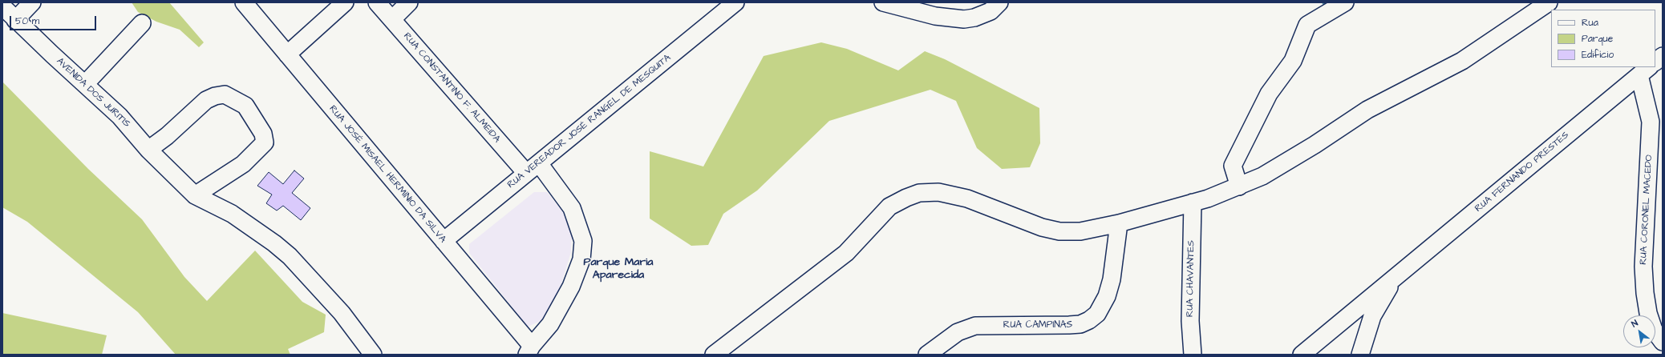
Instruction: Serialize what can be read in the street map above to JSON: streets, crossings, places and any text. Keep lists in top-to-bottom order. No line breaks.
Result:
{"streets":{"street":["RUA CONSTANTINO F. ALMEIDA","AVENIDA DOS JURITIS","RUA VEREADOR JOSÉ RANGEL DE MESQUITA","RUA FERNANDO PRESTES","RUA JOSÉ MISAEL HERMÍNIO DA SILVA","RUA CORONEL MACEDO","RUA CHAVANTES","RUA CAMPINAS"]},"crossings":[["RUA CONSTANTINO F. ALMEIDA","RUA VEREADOR JOSÉ RANGEL DE MESQUITA"],["RUA CONSTANTINO F. ALMEIDA","RUA JOSÉ MISAEL HERMÍNIO DA SILVA"],["RUA VEREADOR JOSÉ RANGEL DE MESQUITA","RUA JOSÉ MISAEL HERMÍNIO DA SILVA"],["RUA FERNANDO PRESTES","RUA CORONEL MACEDO"]],"districts":["Parque Maria Aparecida"],"legend":["Rua","Parque","Edifício"],"scale_bar":"50 m","north":"top left"}
